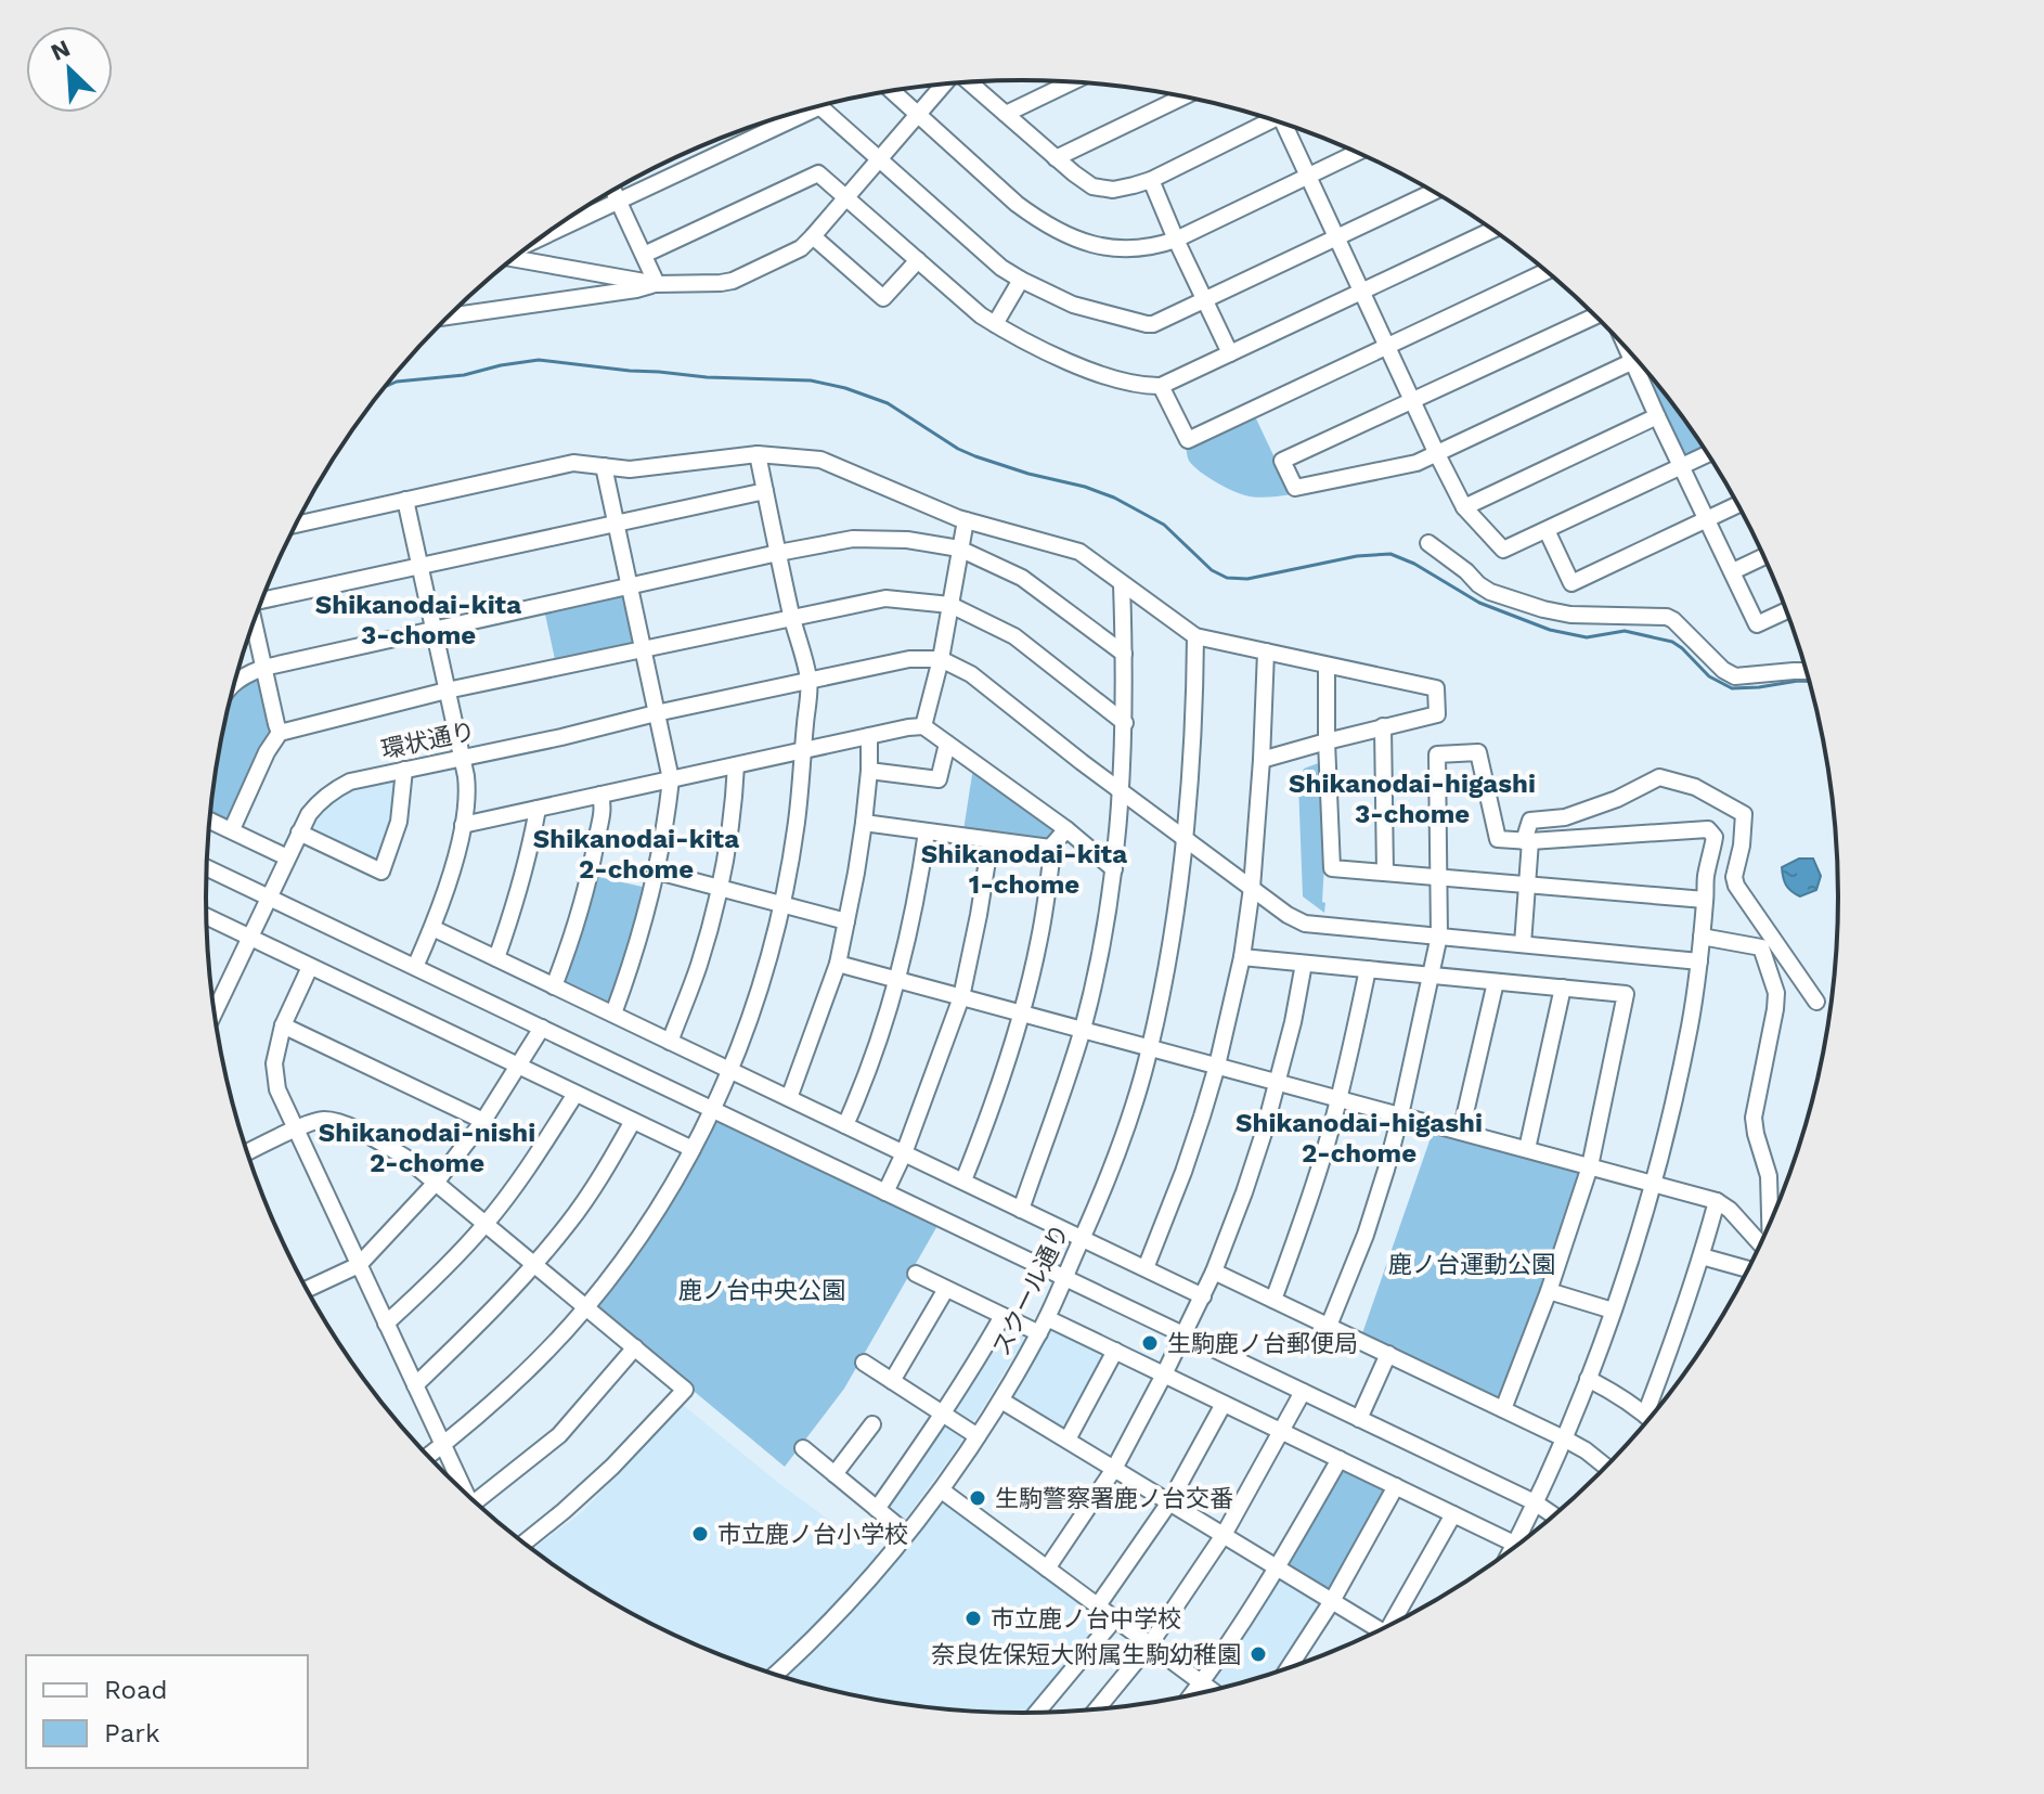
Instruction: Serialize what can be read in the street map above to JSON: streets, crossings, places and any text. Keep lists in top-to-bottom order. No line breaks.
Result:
{"streets":{"street":["環状通り","スクール通り"]},"districts":["Shikanodai-kita 3-chome","Shikanodai-higashi 3-chome","Shikanodai-kita 2-chome","Shikanodai-kita 1-chome","Shikanodai-higashi 2-chome","Shikanodai-nishi 2-chome"],"parks":["鹿ノ台運動公園","鹿ノ台中央公園"],"places":["生駒鹿ノ台郵便局","生駒警察署鹿ノ台交番","市立鹿ノ台小学校","市立鹿ノ台中学校","奈良佐保短大附属生駒幼稚園"],"legend":["Road","Park"],"north":"top left"}
